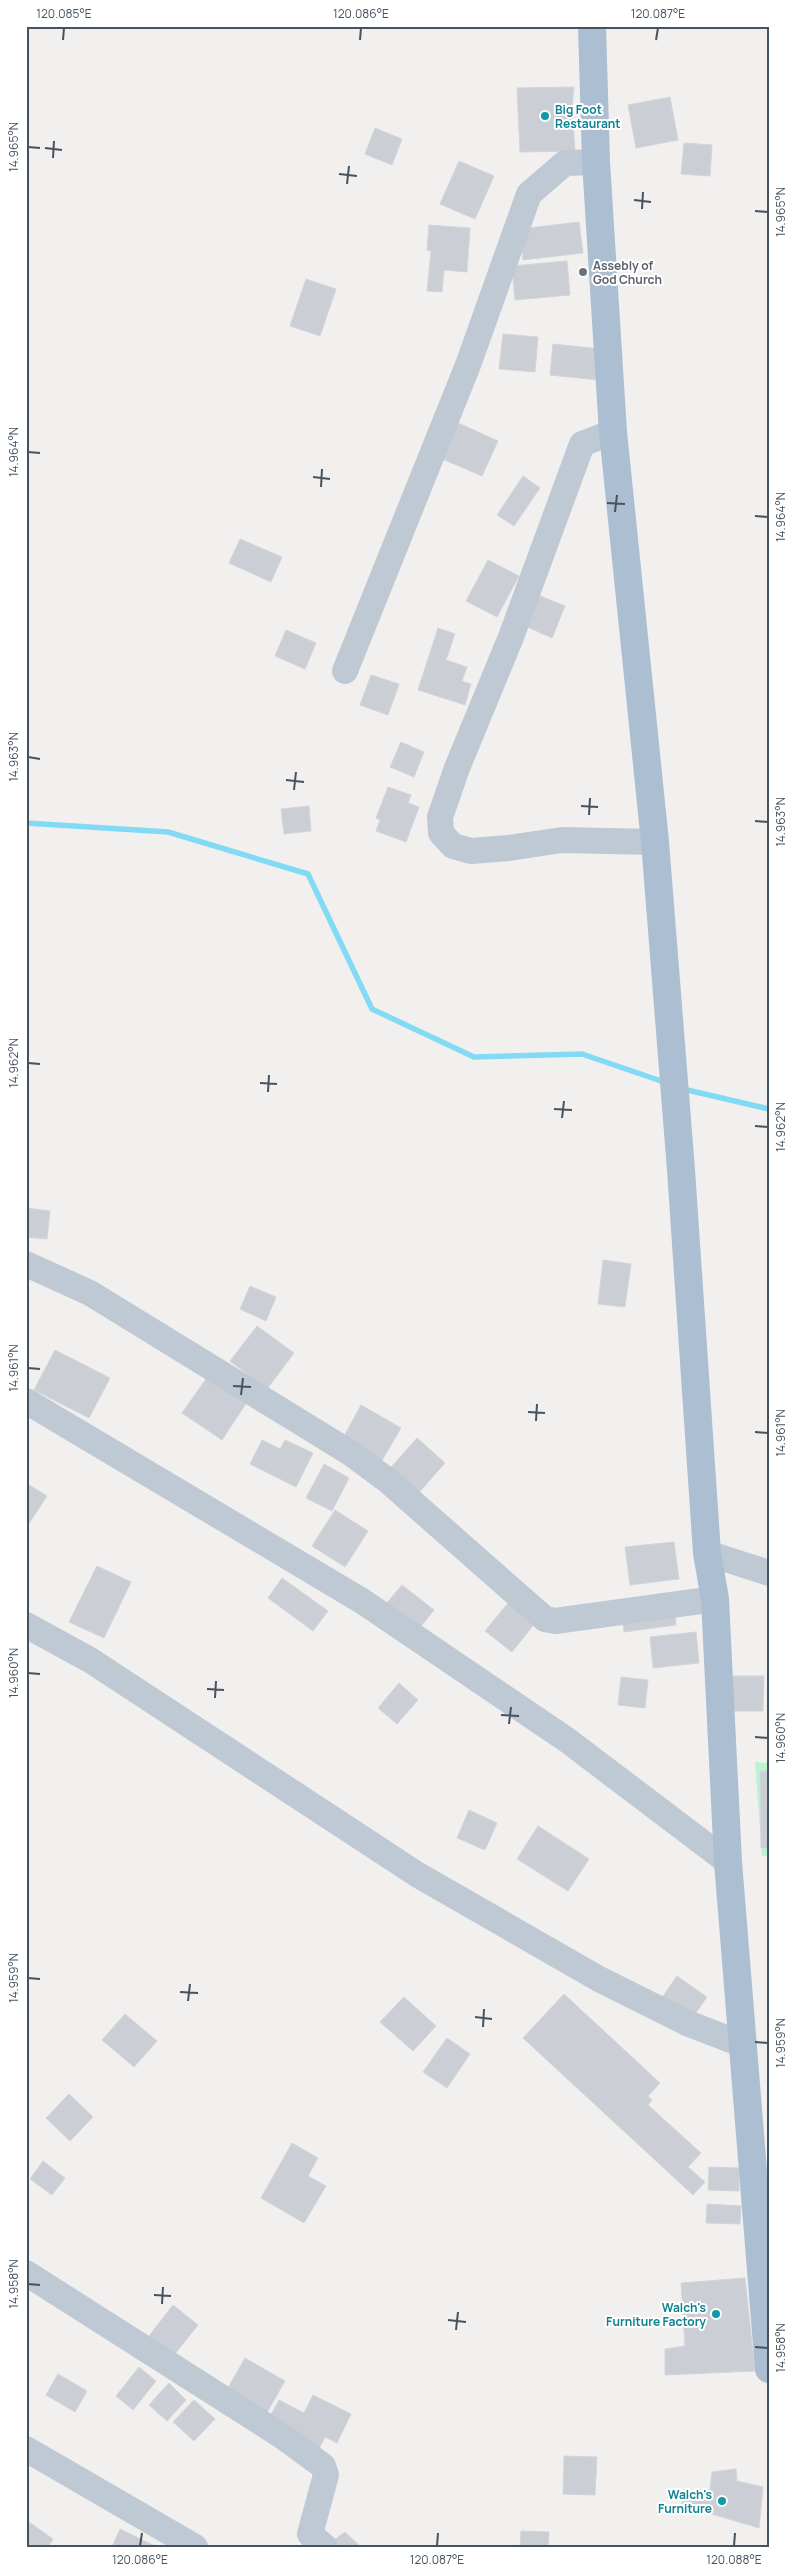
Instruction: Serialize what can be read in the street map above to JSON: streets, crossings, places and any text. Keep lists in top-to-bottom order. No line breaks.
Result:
{"places":["Big Foot Restaurant","Assebly of God Church","Walch's Furniture Factory","Walch's Furniture"],"coordinates":["120.085°E","120.086°E","120.087°E","14.965°N","14.964°N","14.963°N","14.962°N","14.961°N","14.960°N","14.959°N","14.958°N","120.088°E"]}
